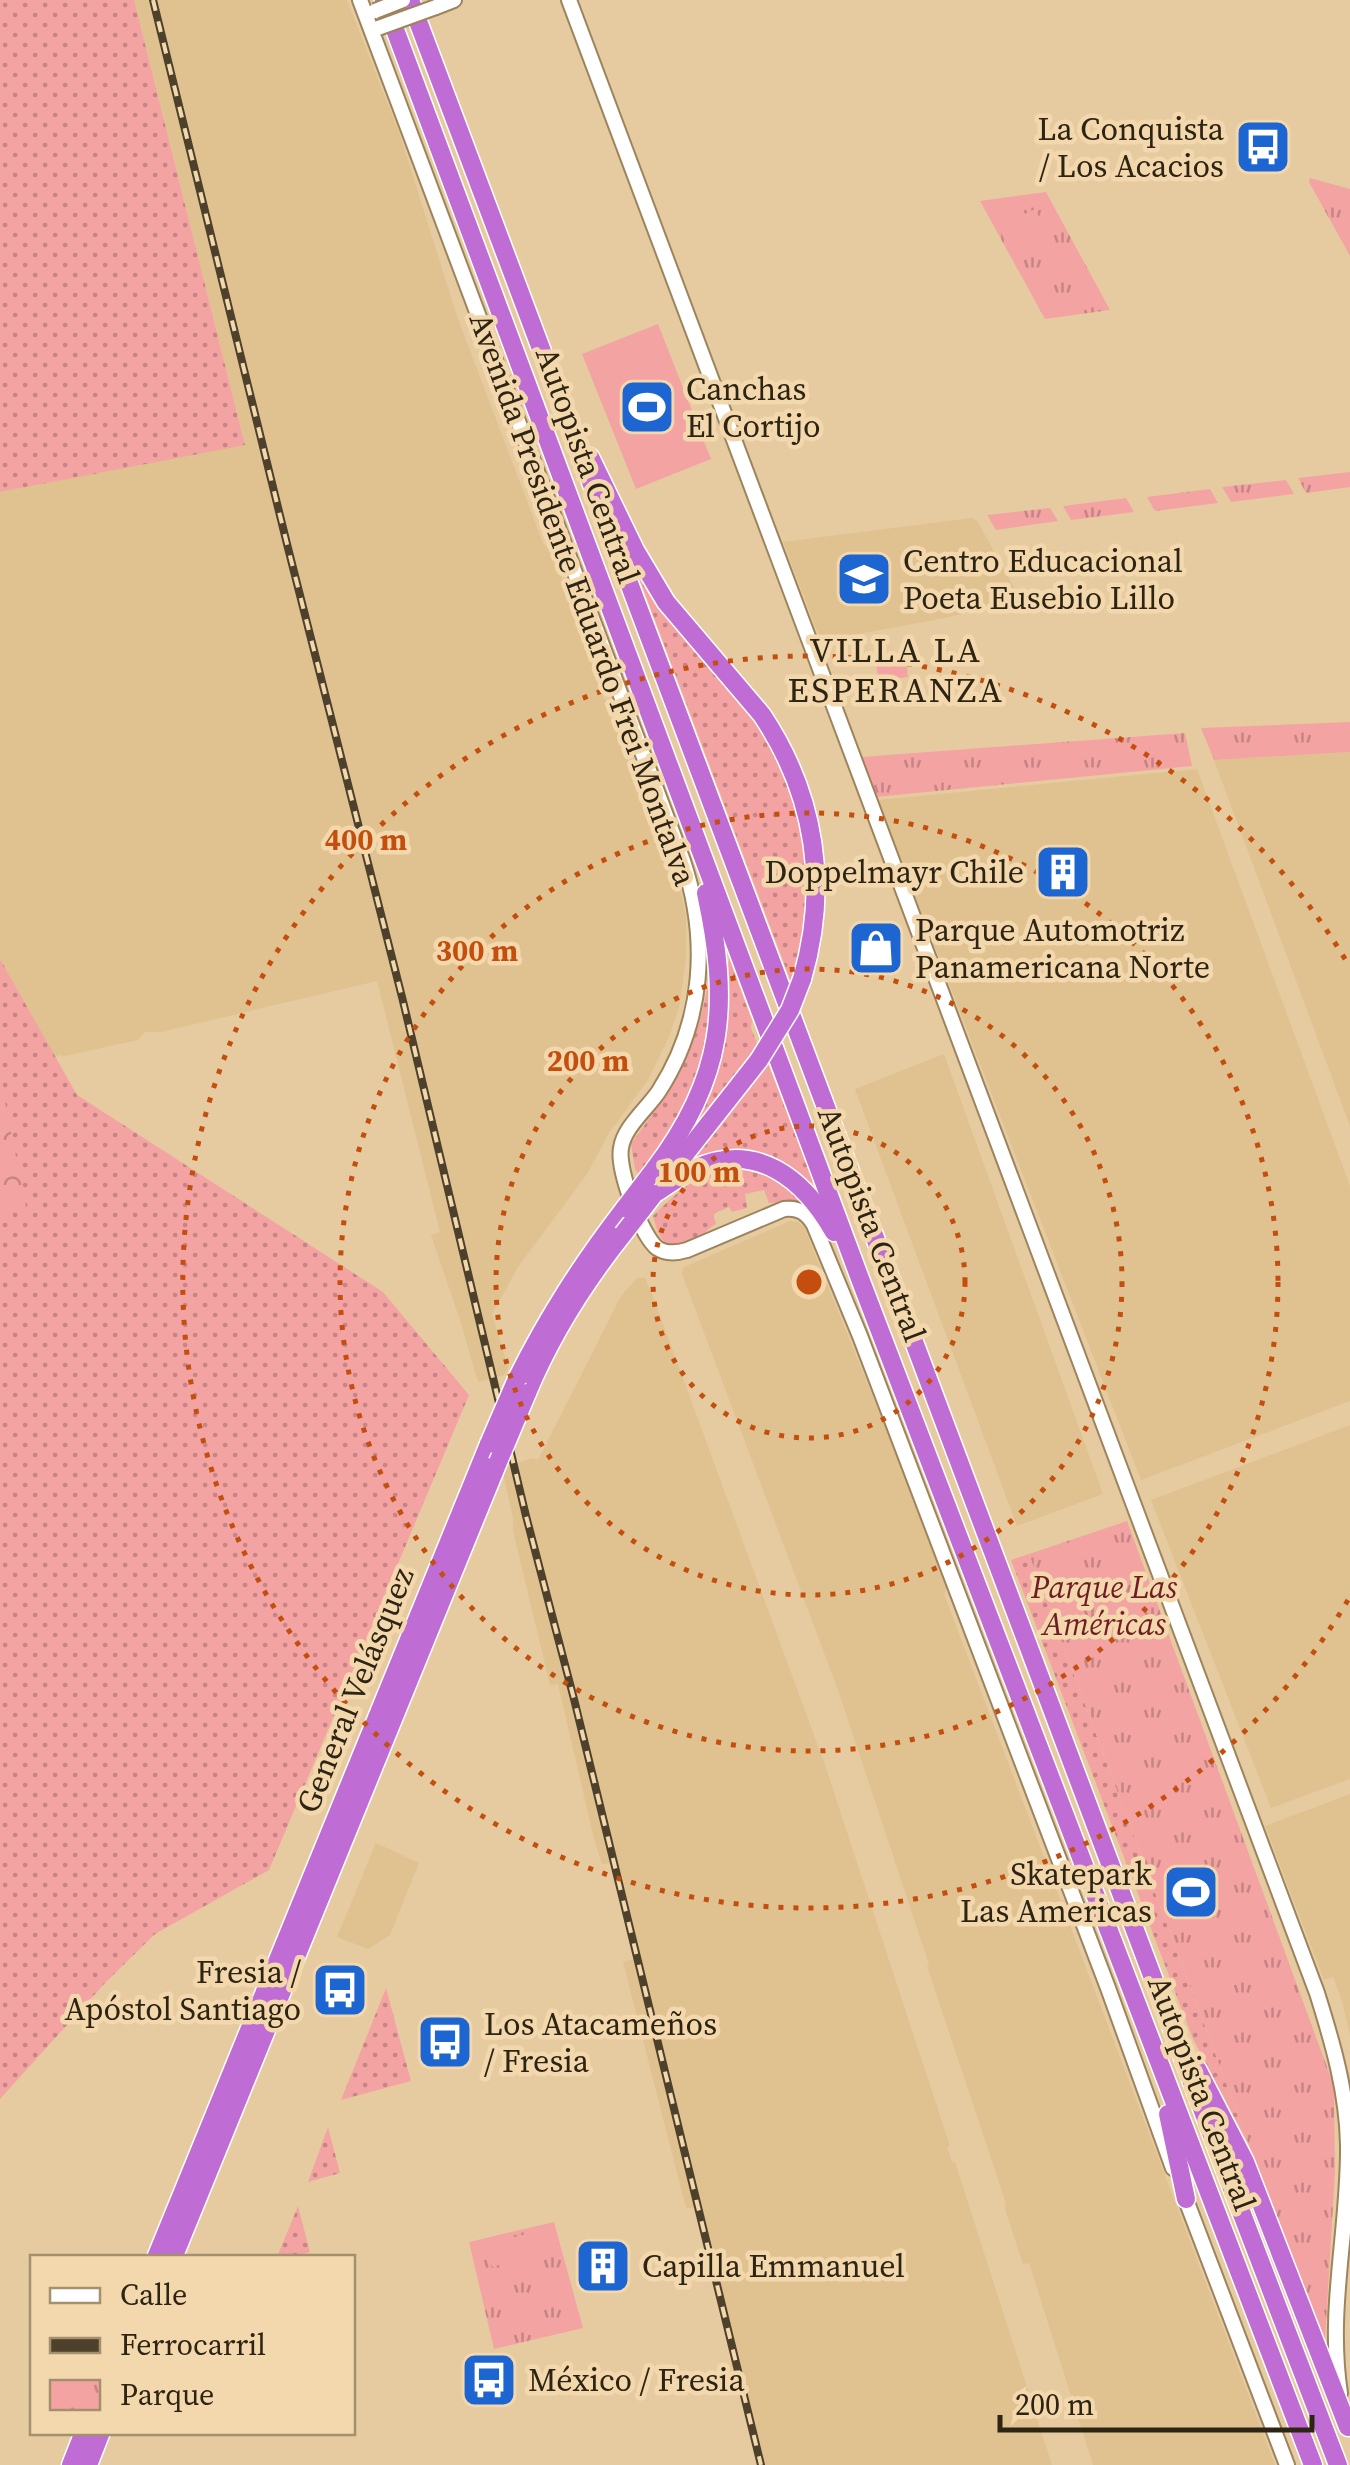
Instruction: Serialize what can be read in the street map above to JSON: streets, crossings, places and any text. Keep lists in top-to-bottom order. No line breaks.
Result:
{"streets":{"highway":["Autopista Central","General Velásquez"],"main road":["Avenida Presidente Eduardo Frei Montalva"]},"crossings":[["Autopista Central","Avenida Presidente Eduardo Frei Montalva"],["Autopista Central","General Velásquez"]],"districts":["VILLA LA ESPERANZA"],"parks":["Parque Las Américas"],"places":{"bus stop":["La Conquista / Los Acacios","Fresia / Apóstol Santiago","Los Atacameños / Fresia","México / Fresia"],"sports":["Canchas El Cortijo","Skatepark Las Americas"],"school or university":["Centro Educacional Poeta Eusebio Lillo"],"building":["Doppelmayr Chile","Capilla Emmanuel"],"shop":["Parque Automotriz Panamericana Norte"]},"legend":["Calle","Ferrocarril","Parque"],"scale_bar":"200 m","rings":["400 m","300 m","200 m","100 m"]}
